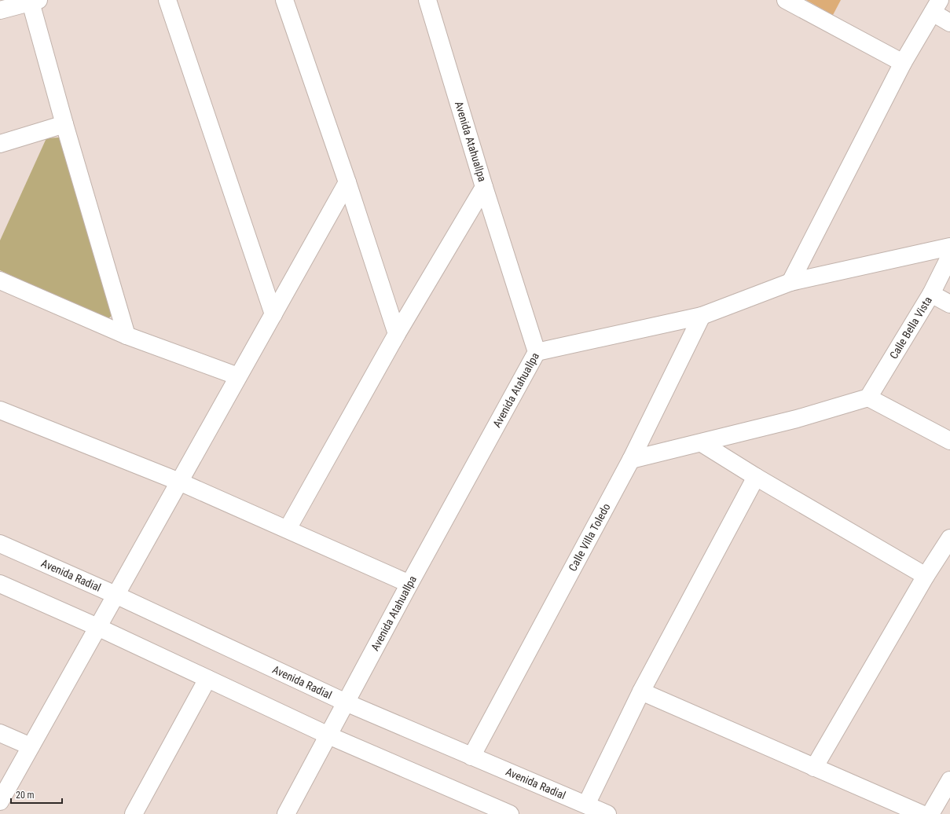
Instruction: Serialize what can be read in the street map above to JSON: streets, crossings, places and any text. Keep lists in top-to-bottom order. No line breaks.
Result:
{"streets":{"street":["Avenida Atahuallpa","Calle Bella Vista","Calle Villa Toledo","Avenida Radial"]},"crossings":[["Avenida Atahuallpa","Avenida Radial"],["Calle Villa Toledo","Avenida Radial"]],"scale_bar":"20 m"}
